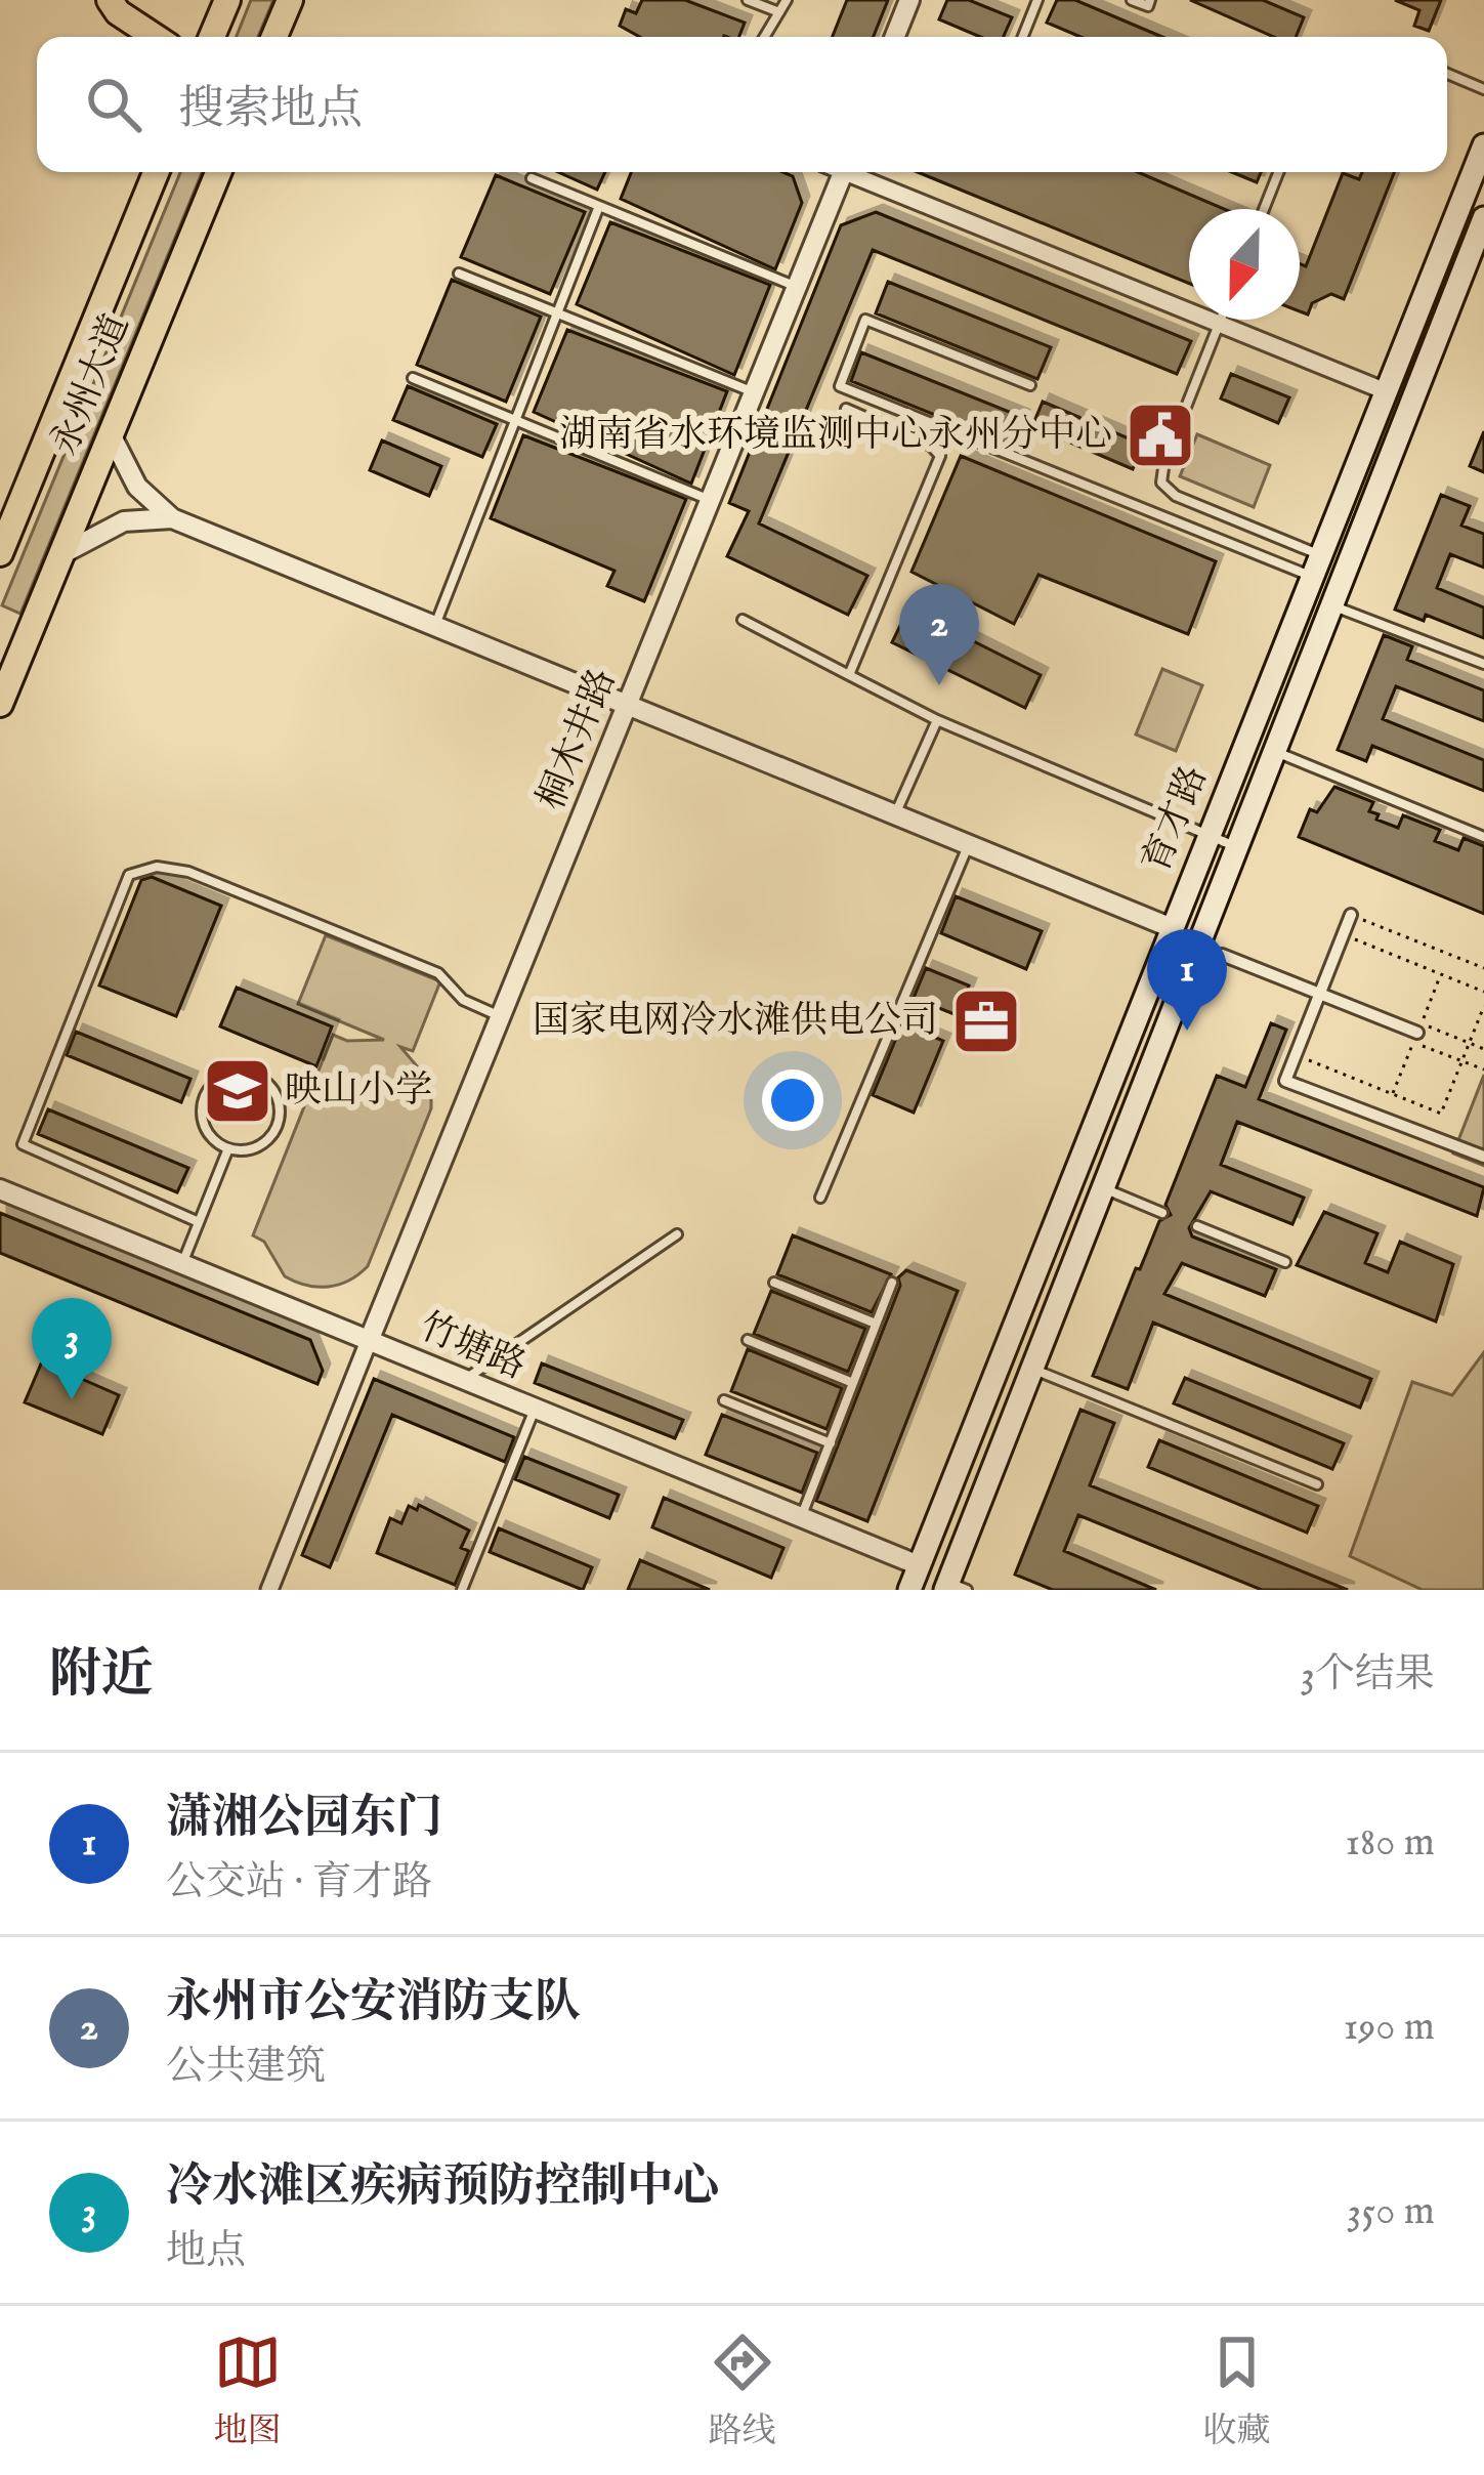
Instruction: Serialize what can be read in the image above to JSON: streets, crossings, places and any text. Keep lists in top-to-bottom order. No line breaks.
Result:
{"streets":{"main road":["永州大道","育才路"],"street":["桐木井路","竹塘路"]},"crossings":[["桐木井路","竹塘路"],["育才路","竹塘路"]],"places":{"public building":["湖南省水环境监测中心永州分中心"],"office":["国家电网冷水滩供电公司"],"school or university":["映山小学"]},"north":"bottom","page":{"search":"搜索地点","pins":["2","1","3"],"heading":["附近","3个结果"],"list":[{"mark":"1","name":"潇湘公园东门","note":"公交站 · 育才路","value":"180 m"},{"mark":"2","name":"永州市公安消防支队","note":"公共建筑","value":"190 m"},{"mark":"3","name":"冷水滩区疾病预防控制中心","note":"地点","value":"350 m"}],"nav":["地图","路线","收藏"]}}
